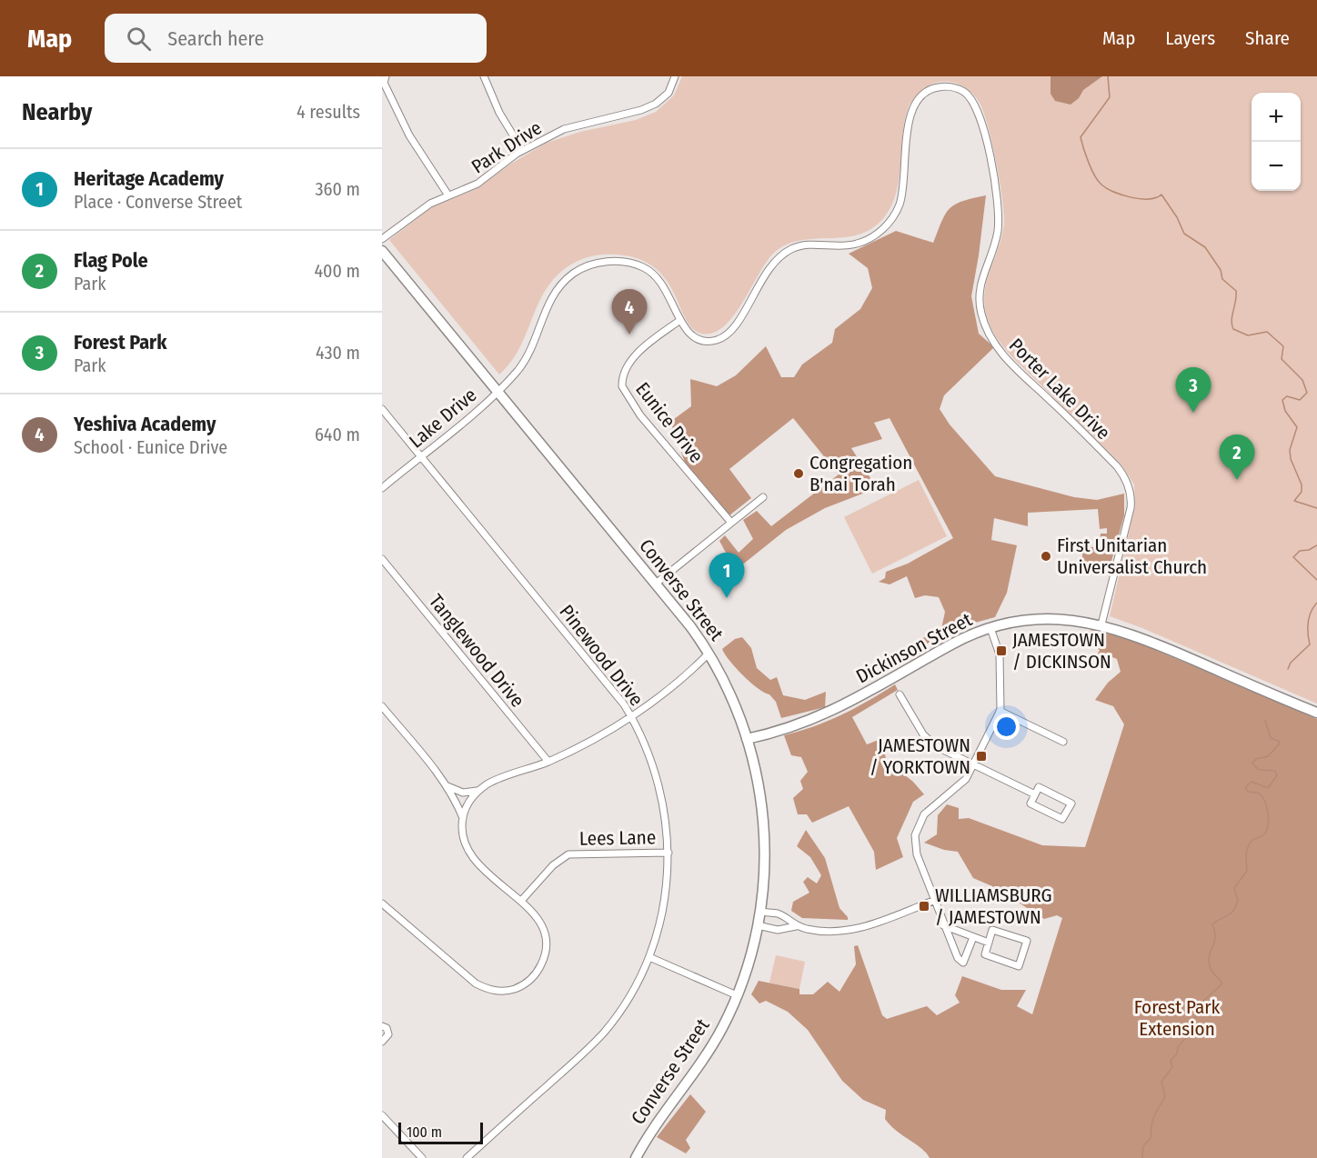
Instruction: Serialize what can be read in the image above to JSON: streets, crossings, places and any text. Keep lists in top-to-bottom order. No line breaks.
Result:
{"streets":{"main road":["Converse Street","Dickinson Street"],"street":["Park Drive","Porter Lake Drive","Lake Drive","Eunice Drive","Tanglewood Drive","Pinewood Drive","Lees Lane"]},"crossings":[["Porter Lake Drive","Lake Drive"],["Porter Lake Drive","Eunice Drive"],["Porter Lake Drive","Converse Street"],["Porter Lake Drive","Dickinson Street"],["Lake Drive","Converse Street"],["Lake Drive","Pinewood Drive"],["Converse Street","Dickinson Street"],["Pinewood Drive","Lees Lane"]],"parks":["Forest Park Extension"],"places":{"other":["Congregation B'nai Torah","First Unitarian Universalist Church"],"transit":["JAMESTOWN / DICKINSON","JAMESTOWN / YORKTOWN","WILLIAMSBURG / JAMESTOWN"]},"scale_bar":"100 m","page":{"header":"Map","search":"Search here","nav":["Map","Layers","Share"],"heading":["Nearby","4 results"],"map_buttons":["+","−"],"list":[{"mark":"1","name":"Heritage Academy","note":"Place · Converse Street","value":"360 m"},{"mark":"2","name":"Flag Pole","note":"Park","value":"400 m"},{"mark":"3","name":"Forest Park","note":"Park","value":"430 m"},{"mark":"4","name":"Yeshiva Academy","note":"School · Eunice Drive","value":"640 m"}],"pins":["4","3","2","1"],"scale":"100 m"}}
